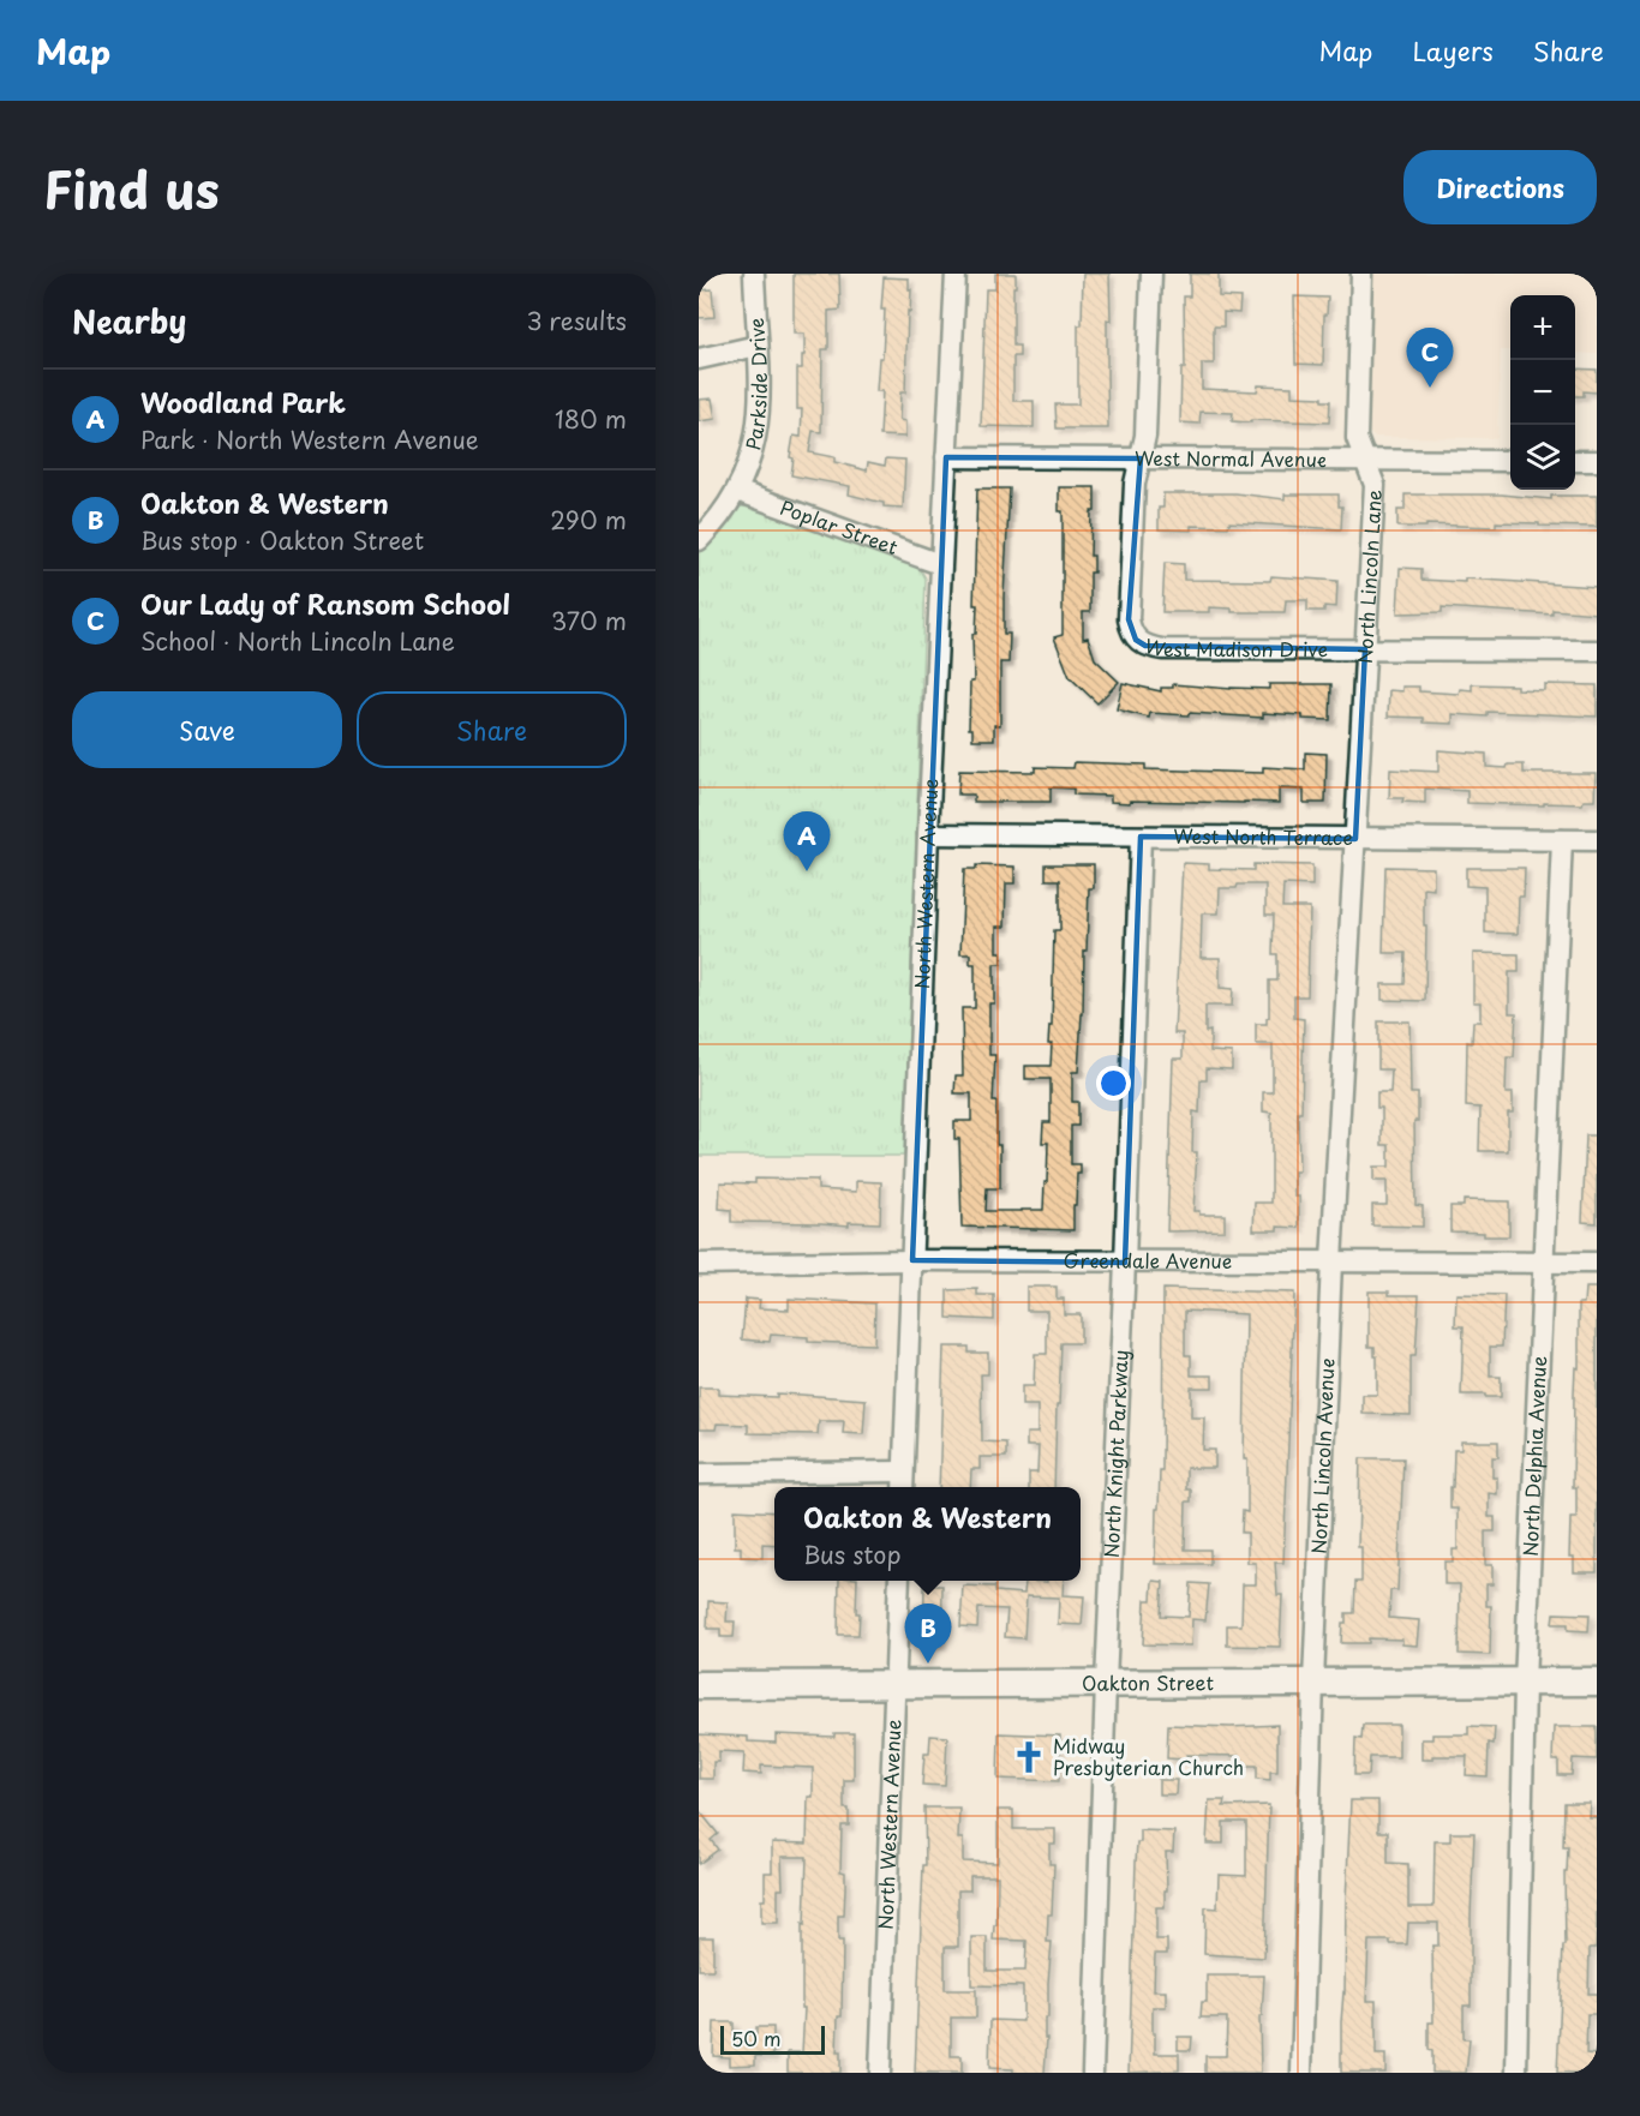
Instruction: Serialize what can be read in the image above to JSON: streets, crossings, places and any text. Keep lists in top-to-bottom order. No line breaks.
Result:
{"streets":{"main road":["Oakton Street"],"street":["Parkside Drive","West Normal Avenue","Poplar Street","North Lincoln Lane","West Madison Drive","West North Terrace","North Western Avenue","Greendale Avenue","North Knight Parkway","North Lincoln Avenue","North Delphia Avenue"]},"crossings":[["Parkside Drive","Poplar Street"],["West Normal Avenue","North Lincoln Lane"],["West Normal Avenue","West Madison Drive"],["West Normal Avenue","North Western Avenue"],["Poplar Street","North Western Avenue"],["North Lincoln Lane","West Madison Drive"],["North Lincoln Lane","West North Terrace"],["North Lincoln Lane","North Lincoln Avenue"],["West North Terrace","North Western Avenue"],["West North Terrace","North Knight Parkway"],["West North Terrace","North Lincoln Avenue"],["West North Terrace","North Delphia Avenue"],["North Western Avenue","Greendale Avenue"],["North Western Avenue","Oakton Street"],["Greendale Avenue","North Knight Parkway"],["Greendale Avenue","North Lincoln Avenue"],["Greendale Avenue","North Delphia Avenue"],["North Knight Parkway","Oakton Street"],["North Lincoln Avenue","Oakton Street"],["North Delphia Avenue","Oakton Street"]],"places":{"church":["Midway Presbyterian Church"]},"scale_bar":"50 m","page":{"header":"Map","nav":["Map","Layers","Share"],"title":"Find us","buttons":["Directions",["Save","Share"]],"heading":["Nearby","3 results"],"map_buttons":["+","−"],"pins":["C","A","B"],"list":[{"mark":"A","name":"Woodland Park","note":"Park · North Western Avenue","value":"180 m"},{"mark":"B","name":"Oakton & Western","note":"Bus stop · Oakton Street","value":"290 m"},{"mark":"C","name":"Our Lady of Ransom School","note":"School · North Lincoln Lane","value":"370 m"}],"popup":["Oakton & Western","Bus stop"],"scale":"50 m"}}
